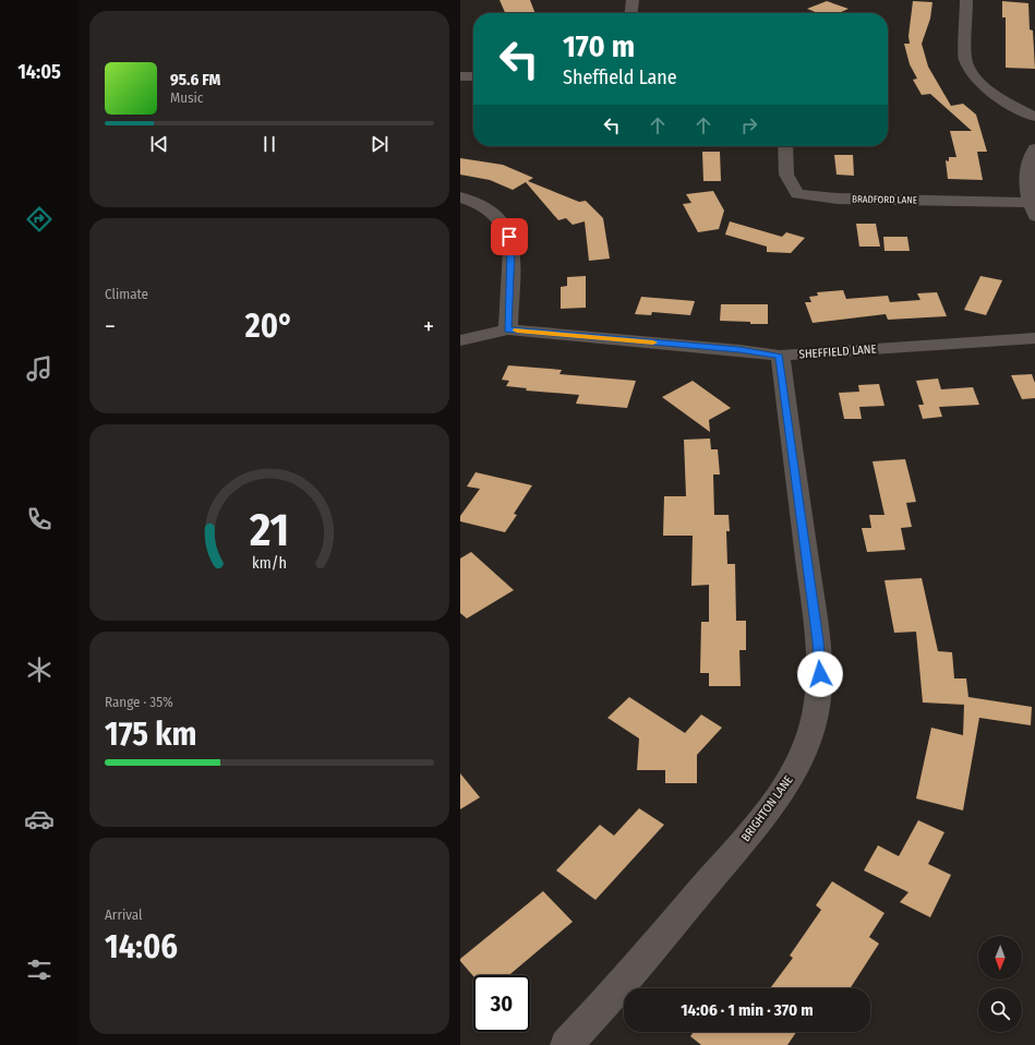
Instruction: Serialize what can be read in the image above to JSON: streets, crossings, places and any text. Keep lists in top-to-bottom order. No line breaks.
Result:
{"streets":{"street":["BRADFORD LANE","SHEFFIELD LANE","BRIGHTON LANE"]},"crossings":[["SHEFFIELD LANE","BRIGHTON LANE"]],"north":"bottom","page":{"tabs":"14:05","turn":["170 m","Sheffield Lane"],"song":["95.6 FM","Music"],"tile":["Climate",["Range · 35%","175 km"],["Arrival","14:06"]],"heat":["−","20°","+"],"limit":"30","trip":"14:06 · 1 min · 370 m","gauge":["21","km/h"]}}
